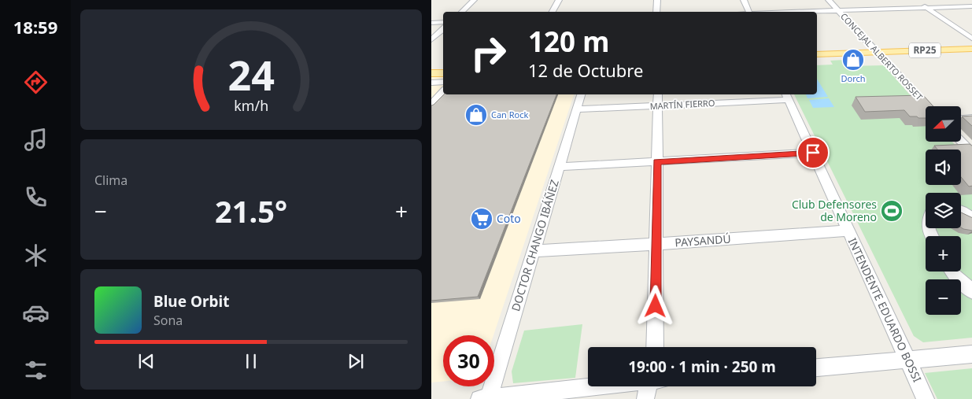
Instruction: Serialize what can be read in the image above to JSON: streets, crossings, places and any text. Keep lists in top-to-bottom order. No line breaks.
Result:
{"streets":{"main road":["RP25"],"street":["CONCEJAL ALBERTO ROSSET","MARTÍN FIERRO","PAYSANDÚ","DOCTOR CHANGO IBÁÑEZ","INTENDENTE EDUARDO BOSSI"]},"crossings":[["RP25","CONCEJAL ALBERTO ROSSET"],["MARTÍN FIERRO","DOCTOR CHANGO IBÁÑEZ"],["MARTÍN FIERRO","INTENDENTE EDUARDO BOSSI"],["PAYSANDÚ","DOCTOR CHANGO IBÁÑEZ"],["PAYSANDÚ","INTENDENTE EDUARDO BOSSI"]],"places":{"shop":["Dorch","Can Rock"],"sports":["Club Defensores de Moreno"],"supermarket":["Coto"]},"north":"bottom left","page":{"tabs":"18:59","turn":["120 m","12 de Octubre"],"map_buttons":["+","−"],"tile":"Clima","heat":["−","21.5°","+"],"song":["Blue Orbit","Sona"],"limit":"30","trip":"19:00 · 1 min · 250 m","gauge":["24","km/h"]}}
